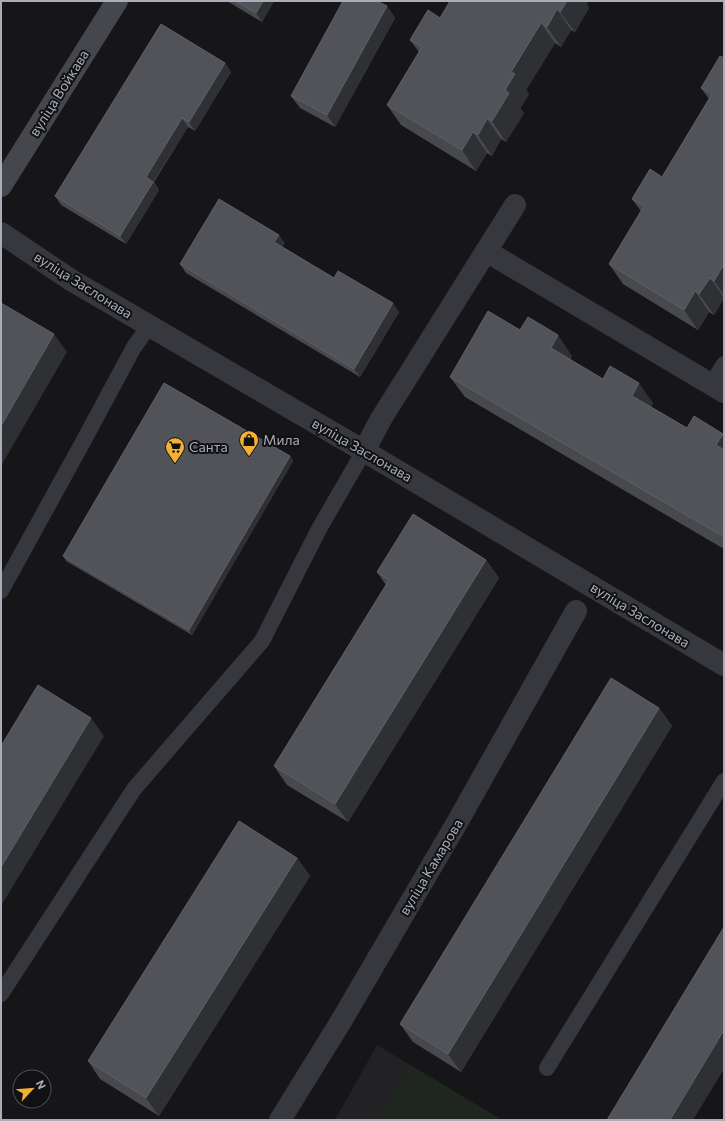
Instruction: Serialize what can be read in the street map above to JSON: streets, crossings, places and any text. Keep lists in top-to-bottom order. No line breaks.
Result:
{"streets":{"main road":["вуліца Войкава"],"street":["вуліца Заслонава","вуліца Камарова"]},"places":{"shop":["Мила"],"supermarket":["Санта"]},"north":"top right"}
